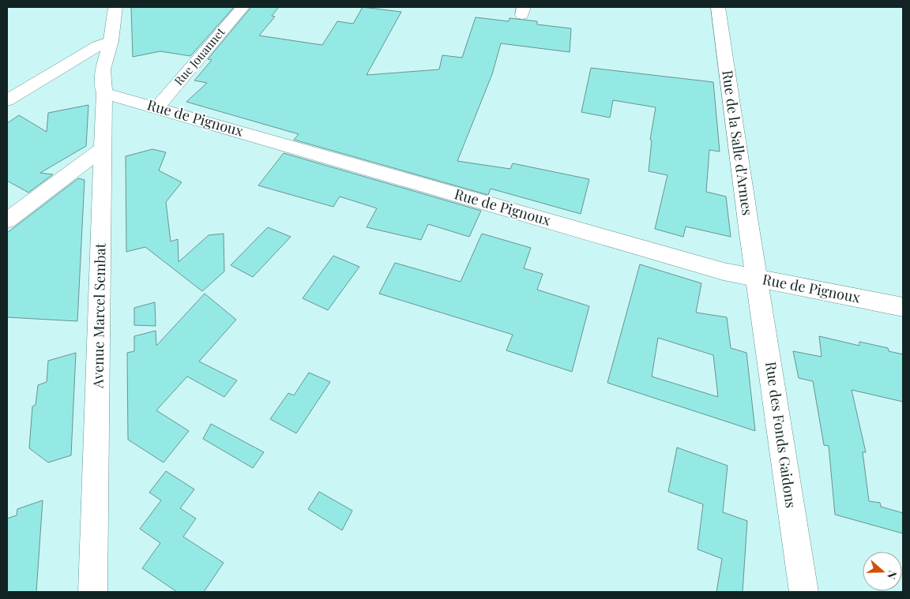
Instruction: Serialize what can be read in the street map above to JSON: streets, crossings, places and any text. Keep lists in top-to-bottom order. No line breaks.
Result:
{"streets":{"street":["Rue Jouannet","Rue de Pignoux","Rue de la Salle d'Armes","Avenue Marcel Sembat","Rue des Fonds Gaidons"]},"crossings":[["Rue Jouannet","Rue de Pignoux"],["Rue de Pignoux","Rue de la Salle d'Armes"],["Rue de Pignoux","Avenue Marcel Sembat"],["Rue de Pignoux","Rue des Fonds Gaidons"],["Rue de la Salle d'Armes","Rue des Fonds Gaidons"]],"north":"right"}
